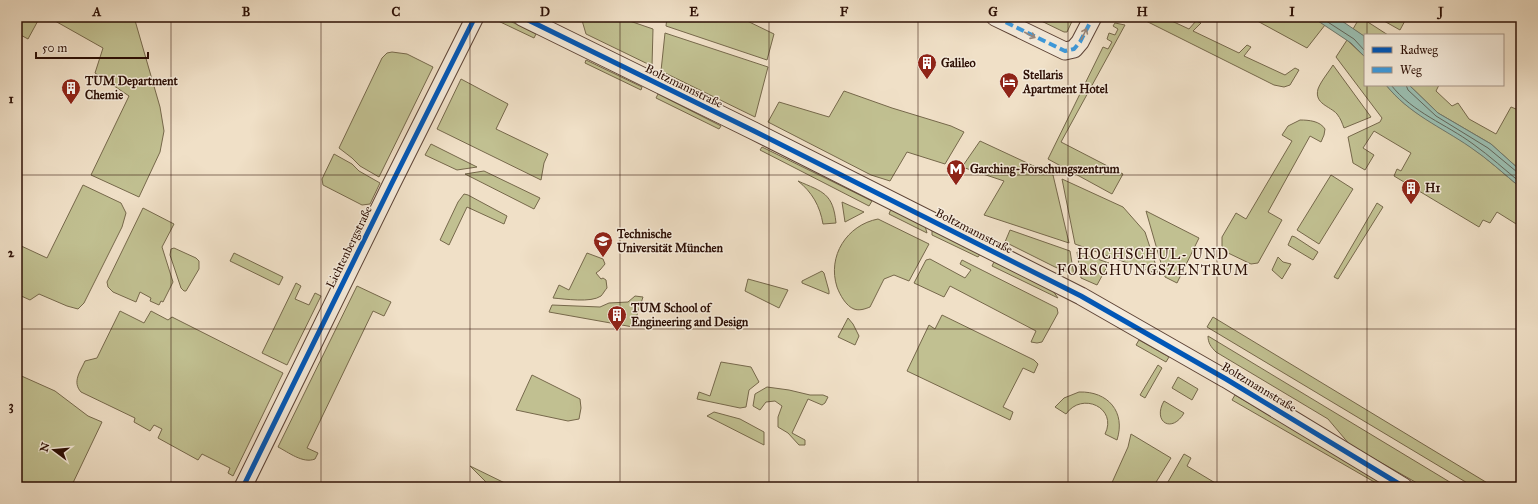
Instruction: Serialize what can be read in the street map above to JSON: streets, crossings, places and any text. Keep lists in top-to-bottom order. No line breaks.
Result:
{"streets":{"street":["Boltzmannstraße","Lichtenbergstraße"]},"districts":["HOCHSCHUL- UND FORSCHUNGSZENTRUM"],"places":{"building":["Galileo","TUM Department Chemie","H1","TUM School of Engineering and Design"],"hotel":["Stellaris Apartment Hotel"],"metro station":["Garching-Forschungszentrum"],"school or university":["Technische Universität München"]},"legend":["Radweg","Weg"],"scale_bar":"50 m","north":"left","grid":{"columns":["A","B","C","D","E","F","G","H","I","J"],"rows":["1","2","3"]}}
